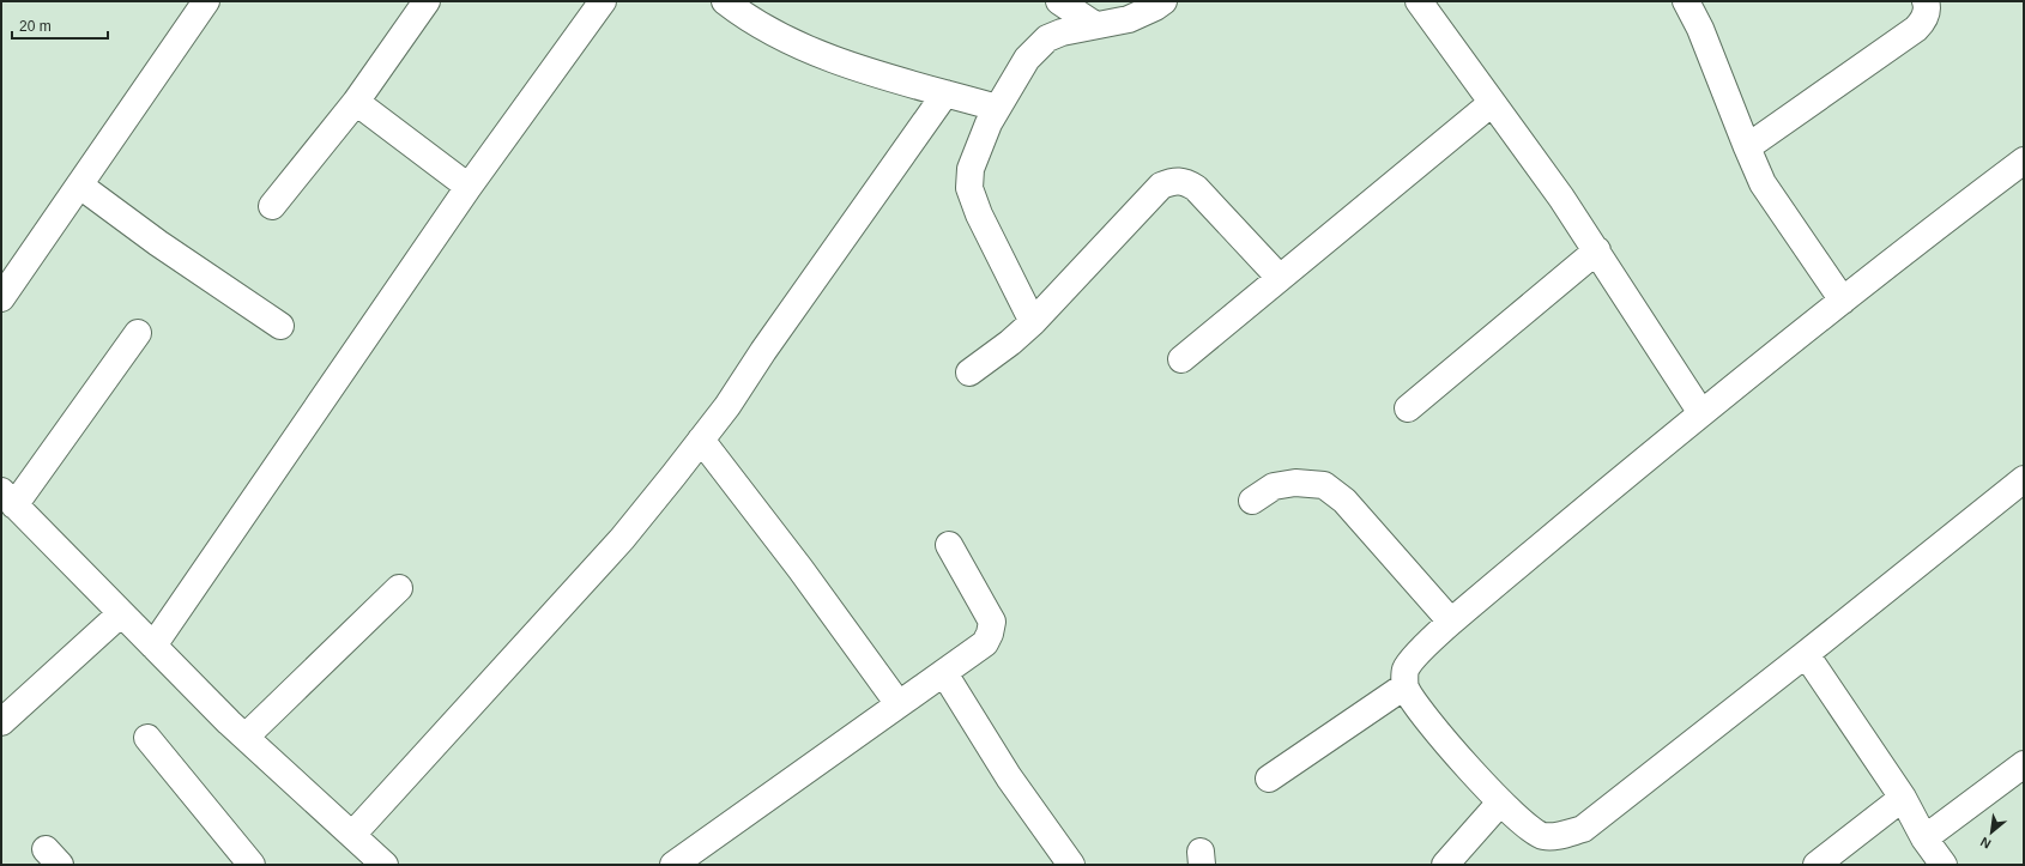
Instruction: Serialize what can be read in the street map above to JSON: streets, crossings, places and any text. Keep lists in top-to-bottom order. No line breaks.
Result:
{"scale_bar":"20 m","north":"bottom left"}
